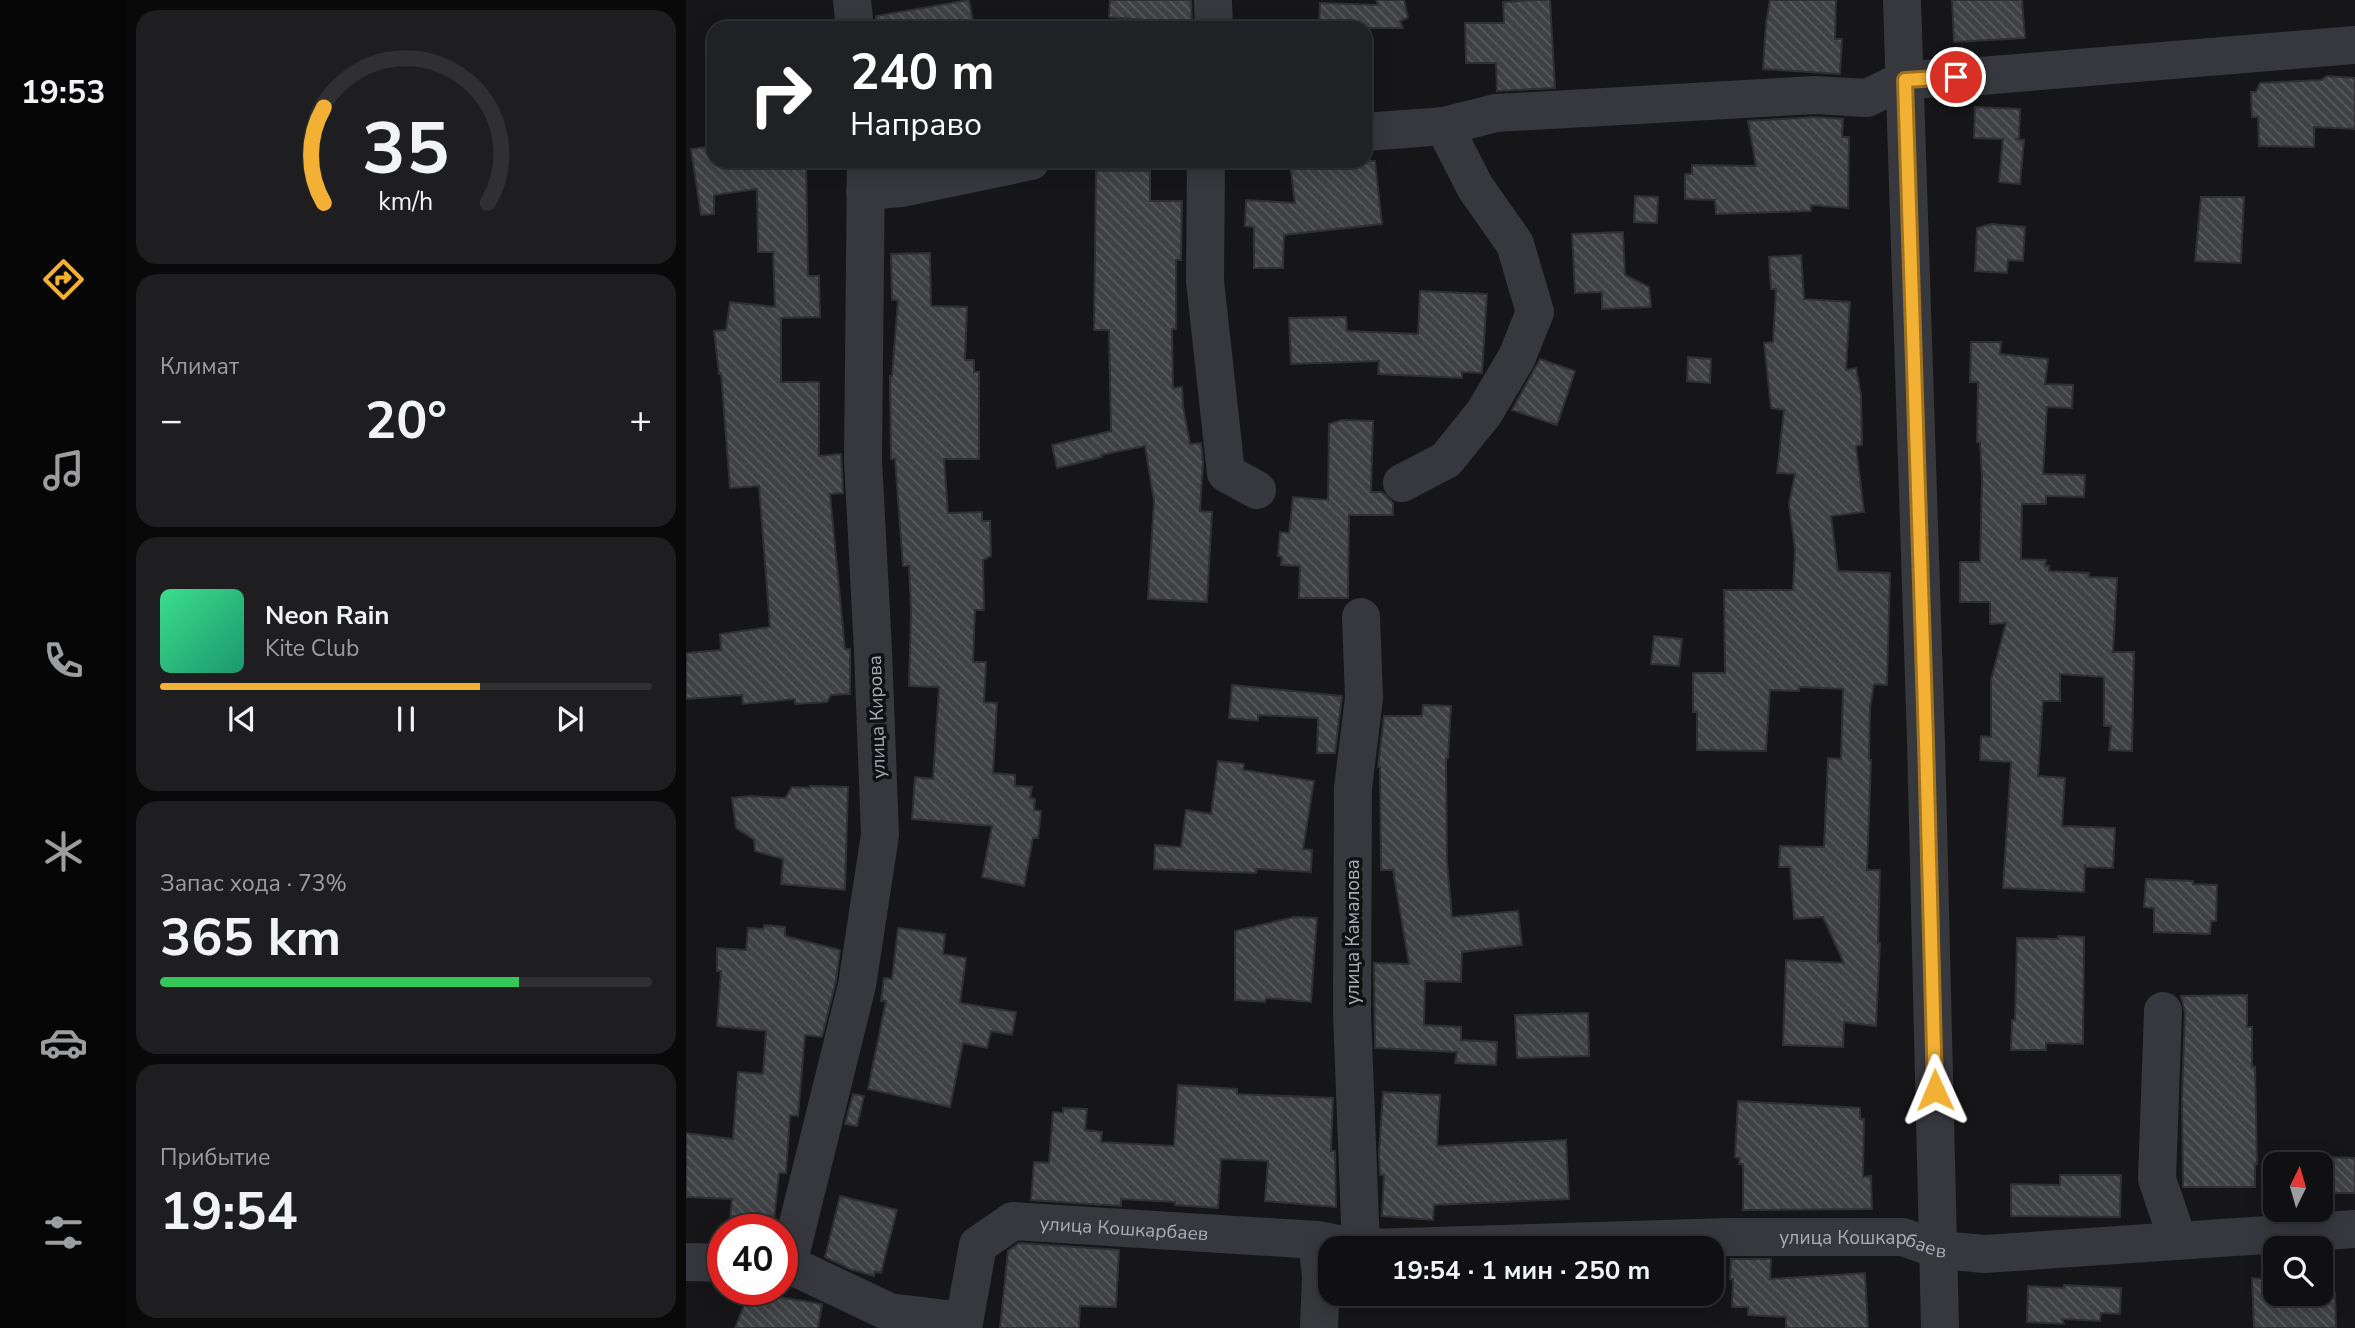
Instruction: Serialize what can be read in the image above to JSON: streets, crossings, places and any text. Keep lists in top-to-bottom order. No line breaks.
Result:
{"streets":{"street":["улица Кирова","улица Камалова","улица Кошкарбаев"]},"north":"top","page":{"tabs":"19:53","turn":["240 m","Направо"],"tile":["Климат",["Запас хода · 73%","365 km"],["Прибытие","19:54"]],"heat":["−","20°","+"],"song":["Neon Rain","Kite Club"],"limit":"40","trip":"19:54 · 1 мин · 250 m","gauge":["35","km/h"]}}
